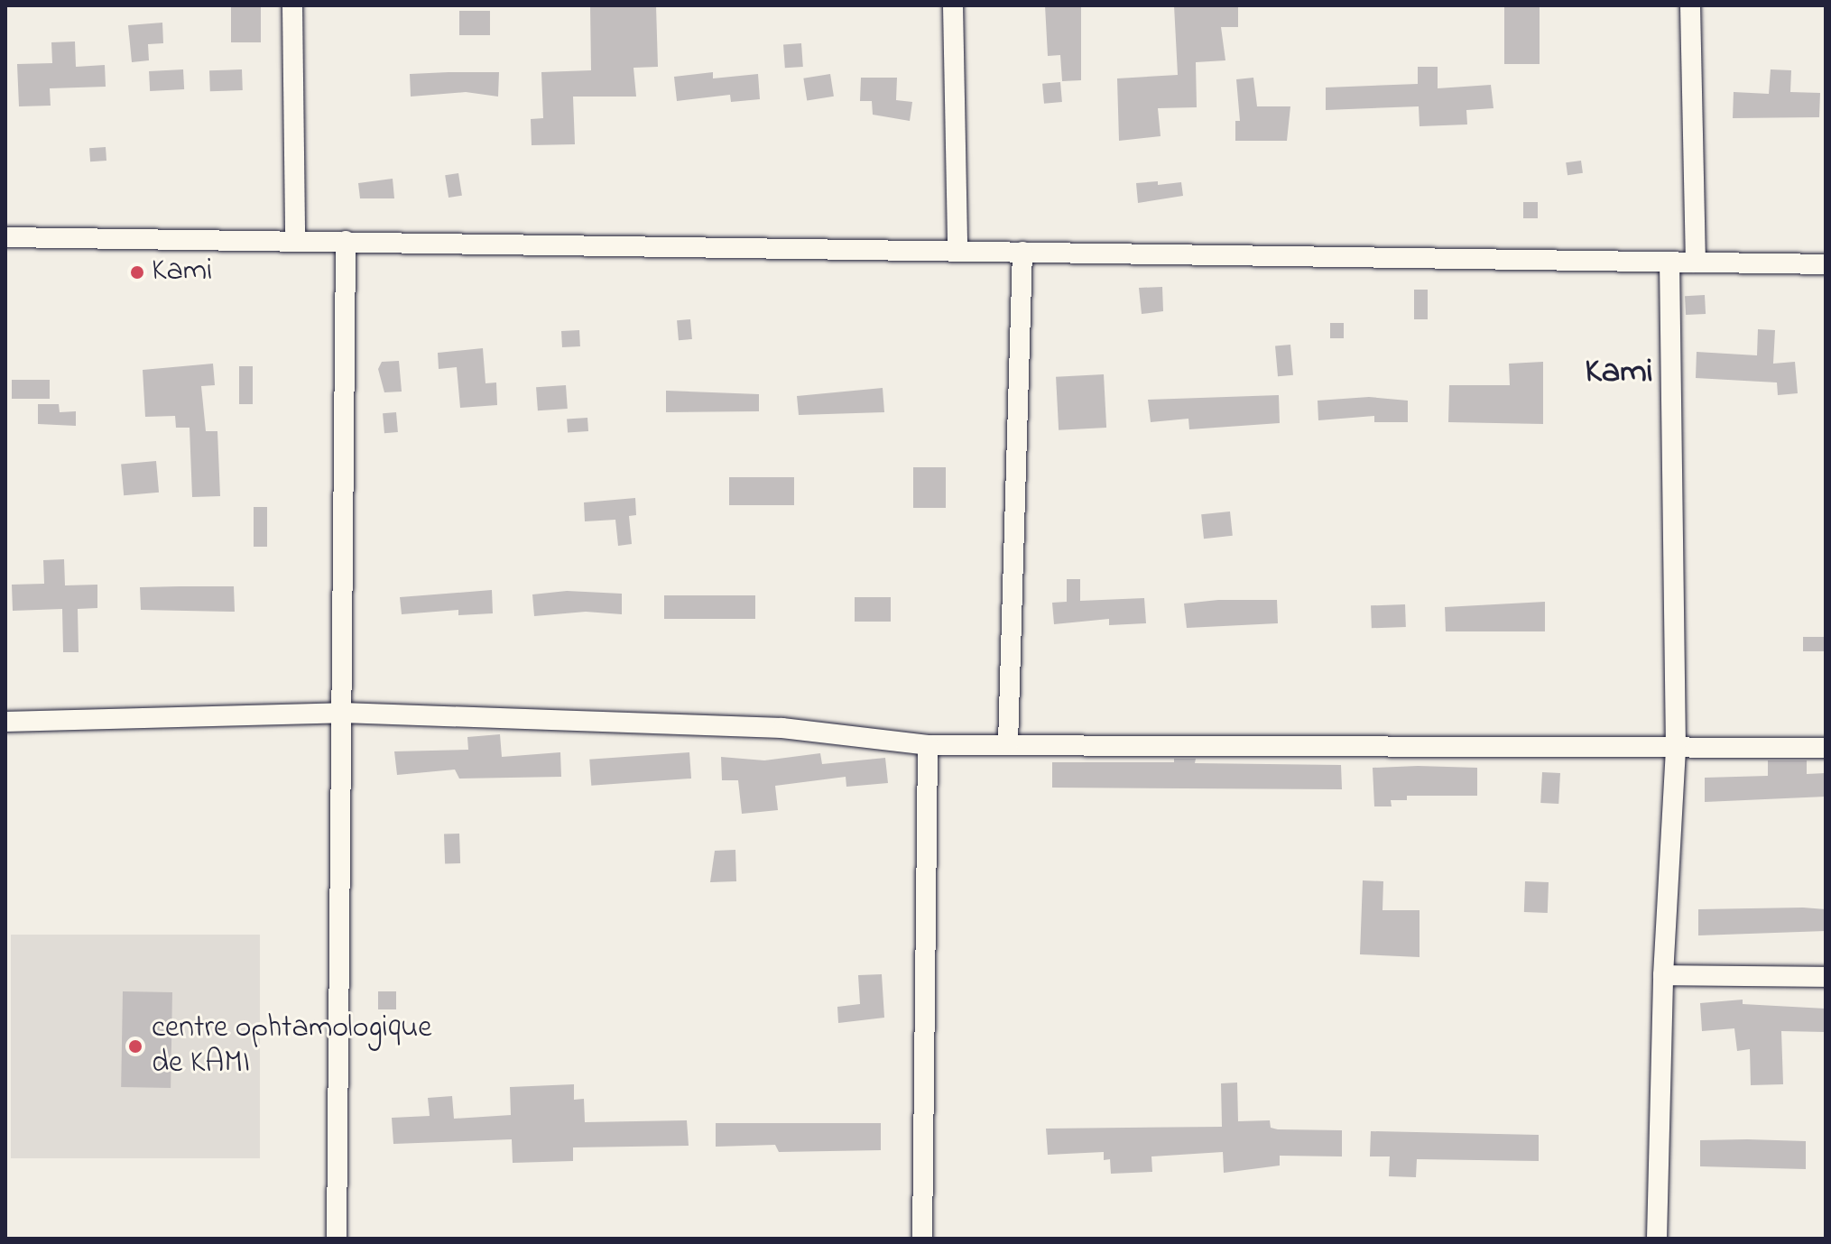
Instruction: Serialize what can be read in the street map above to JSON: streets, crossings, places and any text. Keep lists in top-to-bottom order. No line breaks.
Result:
{"districts":["Kami"],"places":["Kami","centre ophtamologique de KAMI"]}
